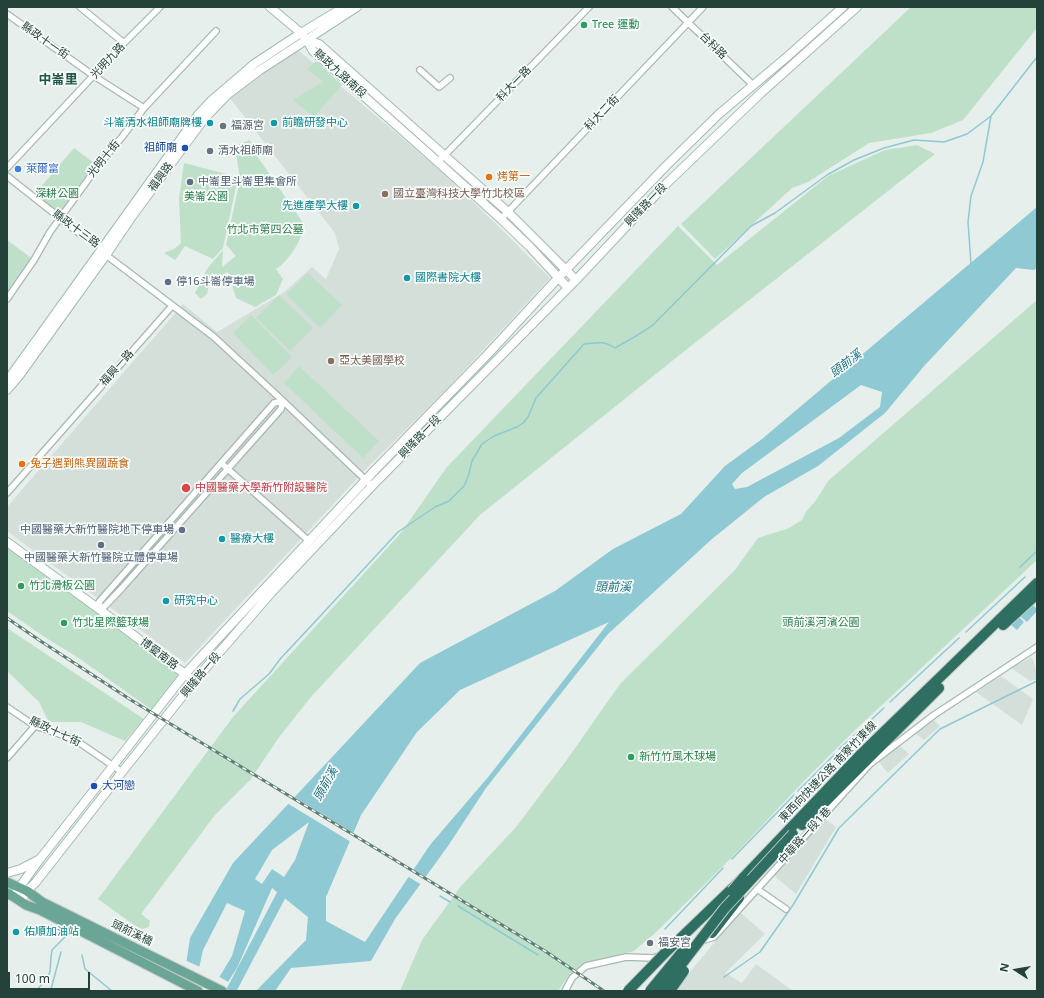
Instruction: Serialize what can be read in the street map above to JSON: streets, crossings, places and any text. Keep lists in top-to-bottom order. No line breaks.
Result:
{"streets":{"highway":["東西向快速公路 南寮竹東線"],"main road":["頭前溪橋"],"street":["縣政十一街","台科路","光明九路","縣政九路南段","科大一路","科大二街","光明十街","福興路","興隆路一段","縣政十三路","福興一路","博愛南路","縣政十七街","中華路一段1巷"]},"crossings":[["縣政十一街","光明九路"],["縣政十一街","光明十街"],["台科路","科大二街"],["台科路","興隆路一段"],["縣政九路南段","科大一路"],["縣政九路南段","科大二街"],["縣政九路南段","福興路"],["縣政九路南段","興隆路一段"],["光明十街","縣政十三路"],["福興路","縣政十三路"],["興隆路一段","博愛南路"],["興隆路一段","縣政十七街"],["興隆路一段","頭前溪橋"]],"districts":["中崙里"],"water":["頭前溪"],"parks":["深耕公園","美崙公園","竹北市第四公墓","頭前溪河濱公園"],"places":["Tree 運動","斗崙清水祖師廟牌樓","前瞻研發中心","福源宮","祖師廟","清水祖師廟","萊爾富","烤第一","中崙里斗崙里集會所","國立臺灣科技大學竹北校區","先進產學大樓","國際書院大樓","停16斗崙停車場","亞太美國學校","兔子遇到熊異國蔬食","中國醫藥大學新竹附設醫院","中國醫藥大新竹醫院地下停車場","醫療大樓","中國醫藥大新竹醫院立體停車場","竹北滑板公園","研究中心","竹北星際籃球場","新竹竹風木球場","大河戀","佑順加油站","福安宮"],"scale_bar":"100 m","north":"left"}
